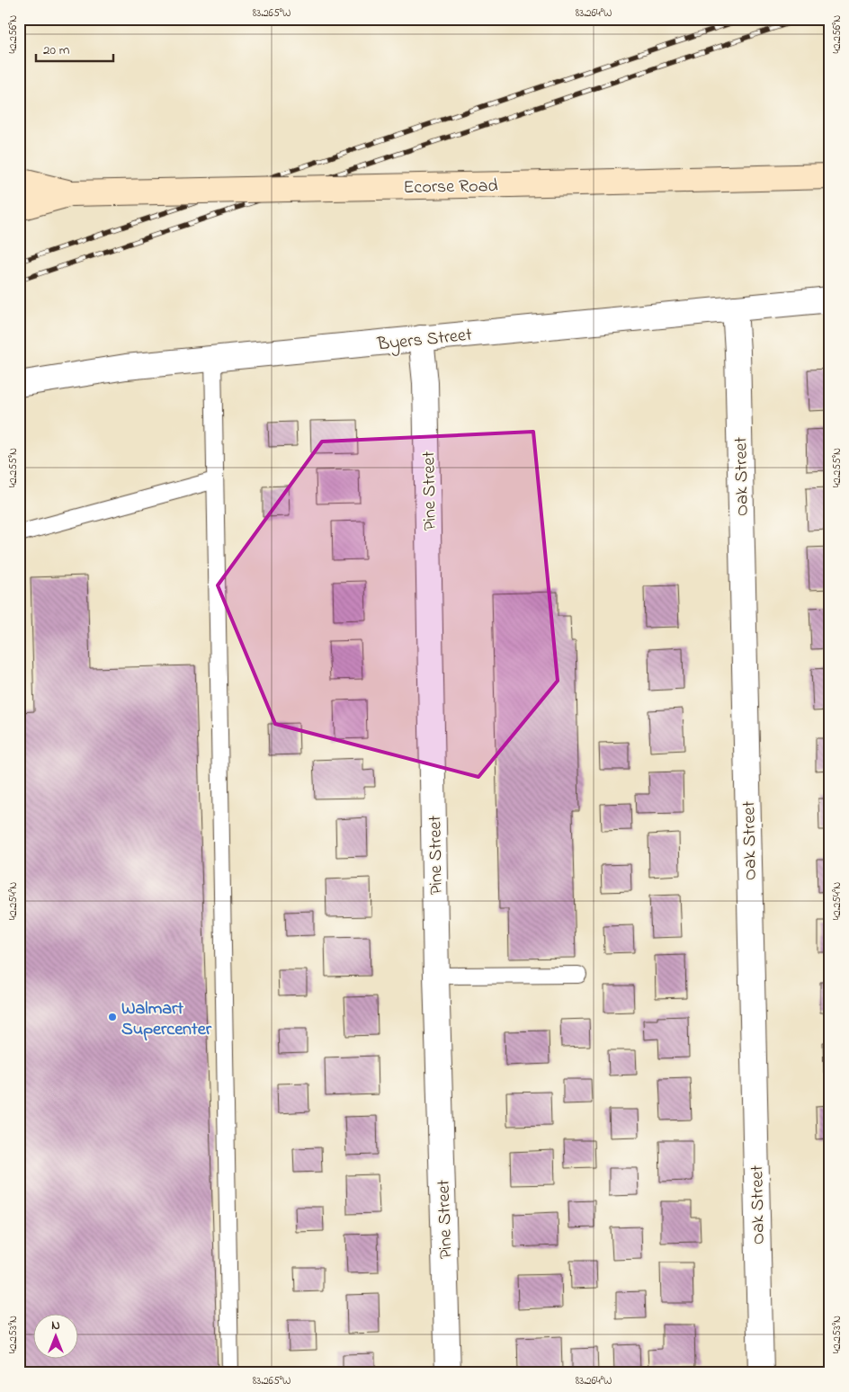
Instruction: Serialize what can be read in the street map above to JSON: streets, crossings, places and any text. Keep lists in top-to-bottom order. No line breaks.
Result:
{"streets":{"main road":["Ecorse Road"],"street":["Byers Street","Oak Street","Pine Street"]},"crossings":[["Byers Street","Oak Street"],["Byers Street","Pine Street"]],"places":["Walmart Supercenter"],"scale_bar":"20 m","north":"top","coordinates":["83.265°W","83.264°W","42.256°N","42.255°N","42.254°N","42.253°N"]}
